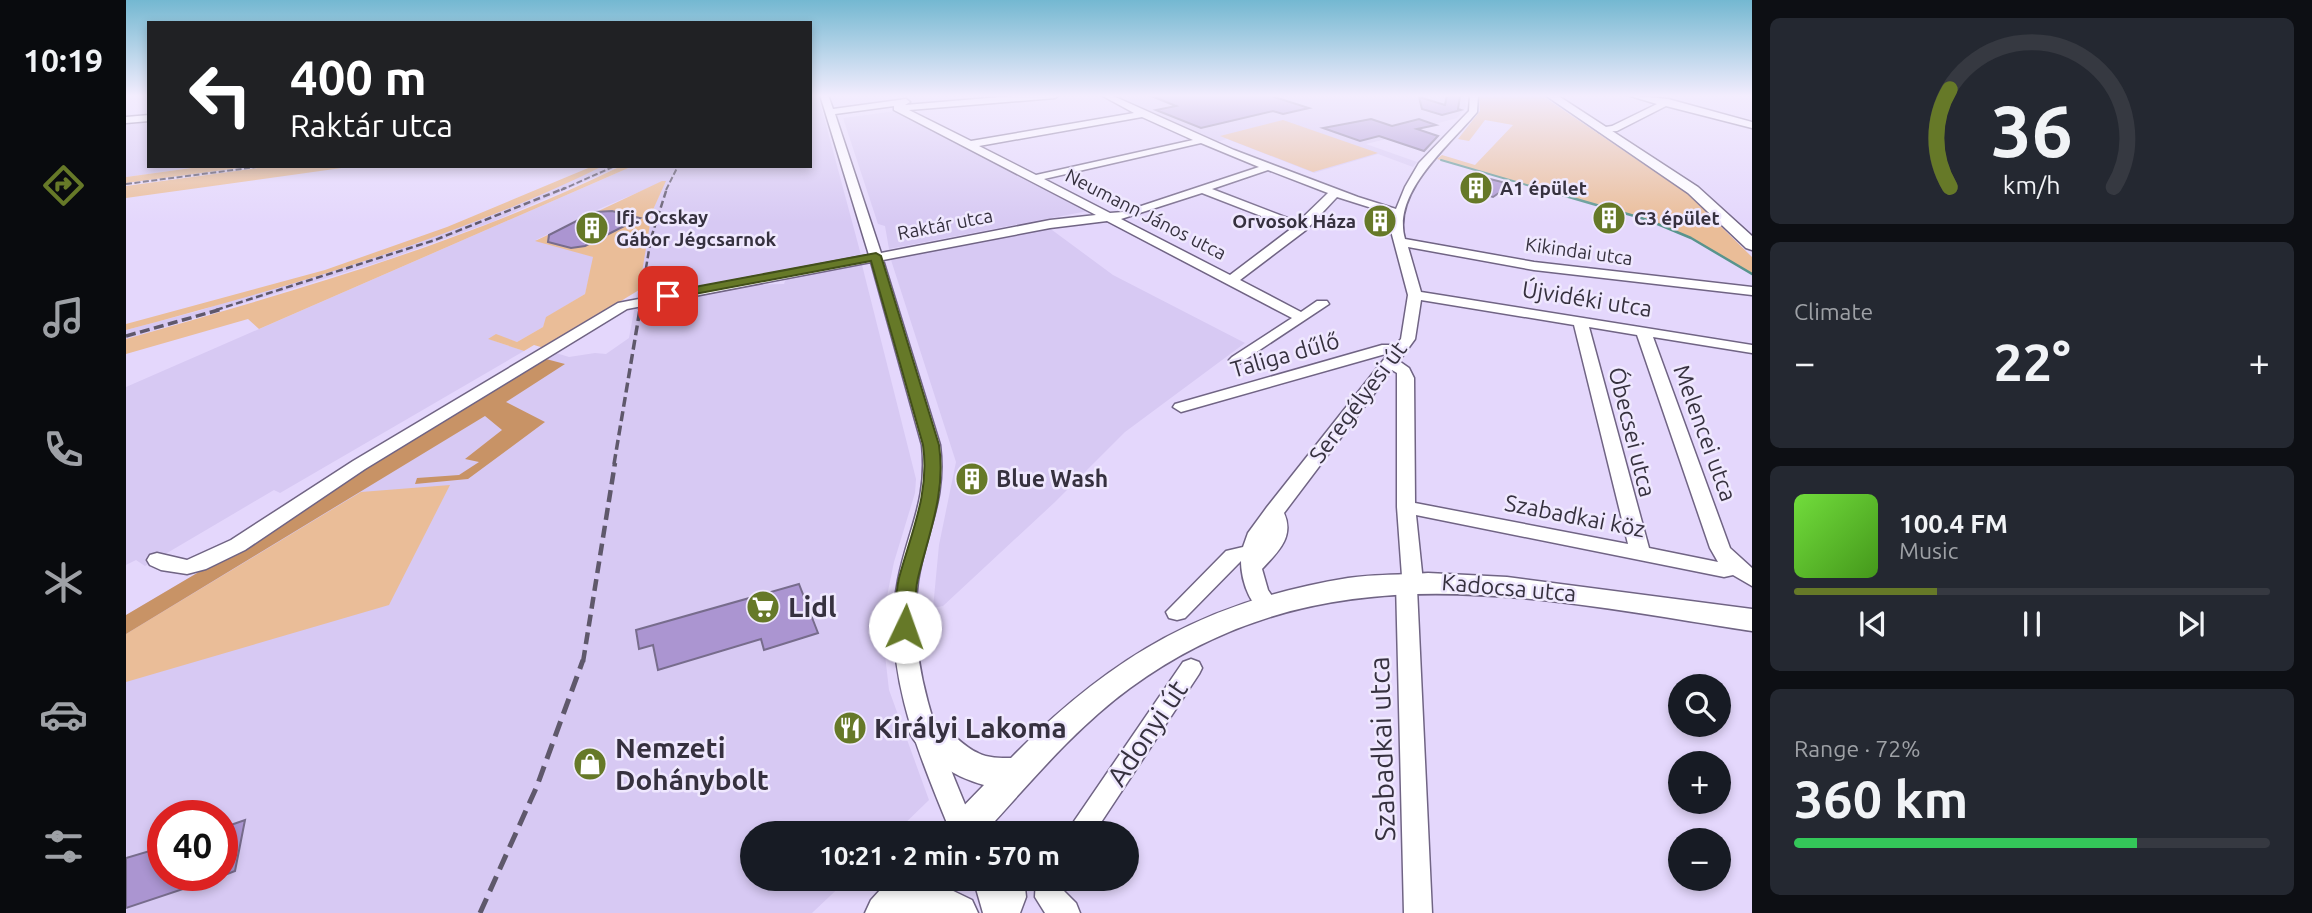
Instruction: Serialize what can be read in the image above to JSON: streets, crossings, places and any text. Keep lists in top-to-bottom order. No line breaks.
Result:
{"streets":{"main road":["Kadocsa utca"],"street":["Neumann János utca","Raktár utca","Kikindai utca","Újvidéki utca","Taliga dűlő","Seregélyesi út","Óbecsei utca","Melencei utca","Szabadkai köz","Adonyi út","Szabadkai utca"]},"crossings":[["Neumann János utca","Raktár utca"],["Neumann János utca","Taliga dűlő"],["Kikindai utca","Seregélyesi út"],["Újvidéki utca","Seregélyesi út"],["Újvidéki utca","Óbecsei utca"],["Újvidéki utca","Melencei utca"],["Taliga dűlő","Seregélyesi út"],["Taliga dűlő","Szabadkai utca"],["Seregélyesi út","Szabadkai utca"],["Óbecsei utca","Szabadkai köz"],["Melencei utca","Szabadkai köz"],["Szabadkai köz","Szabadkai utca"],["Kadocsa utca","Szabadkai utca"]],"places":{"building":["A1 épület","C3 épület","Orvosok Háza","Ifj. Ocskay Gábor Jégcsarnok","Blue Wash"],"supermarket":["Lidl"],"restaurant":["Királyi Lakoma"],"shop":["Nemzeti Dohánybolt"]},"page":{"tabs":"10:19","turn":["400 m","Raktár utca"],"tile":["Climate",["Range · 72%","360 km"]],"heat":["−","22°","+"],"song":["100.4 FM","Music"],"map_buttons":["+","−"],"limit":"40","trip":"10:21 · 2 min · 570 m","gauge":["36","km/h"]}}
